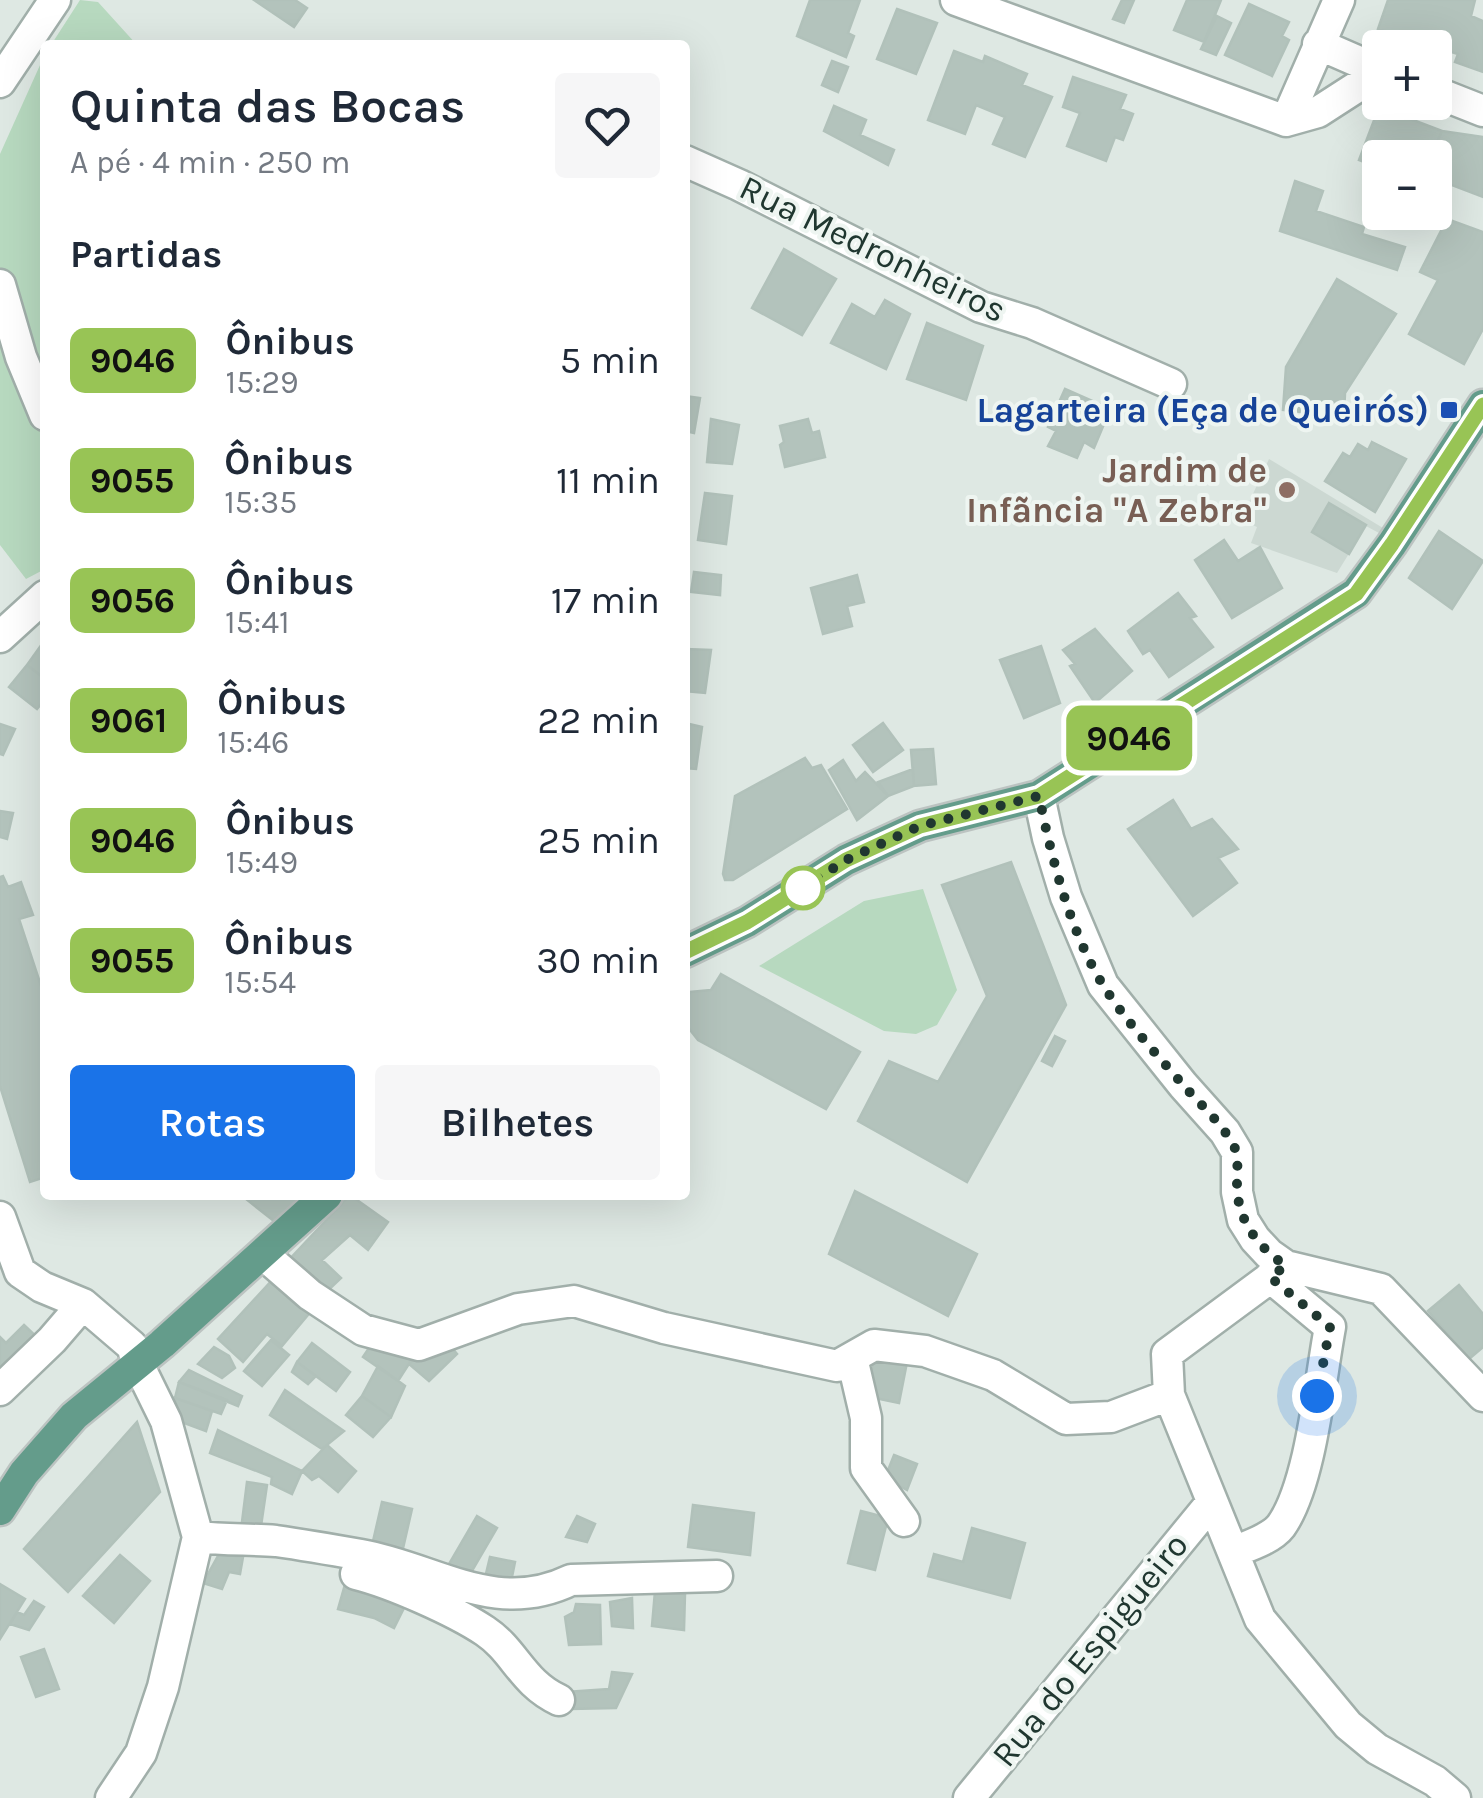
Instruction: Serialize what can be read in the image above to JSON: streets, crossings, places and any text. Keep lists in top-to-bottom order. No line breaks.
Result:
{"streets":{"street":["Rua Medronheiros","Rua do Espigueiro"]},"places":{"transit":["Lagarteira (Eça de Queirós)"],"other":["Jardim de Infãncia \"A Zebra\""]},"lines":["bus line 9046"],"page":{"on_map":"9046","map_buttons":["+","−"],"heading":[["Quinta das Bocas","A pé · 4 min · 250 m"],"Partidas"],"list":[{"mark":"9046","name":"Ônibus","note":"15:29","value":"5 min"},{"mark":"9055","name":"Ônibus","note":"15:35","value":"11 min"},{"mark":"9056","name":"Ônibus","note":"15:41","value":"17 min"},{"mark":"9061","name":"Ônibus","note":"15:46","value":"22 min"},{"mark":"9046","name":"Ônibus","note":"15:49","value":"25 min"},{"mark":"9055","name":"Ônibus","note":"15:54","value":"30 min"}],"buttons":["Rotas","Bilhetes"]}}
